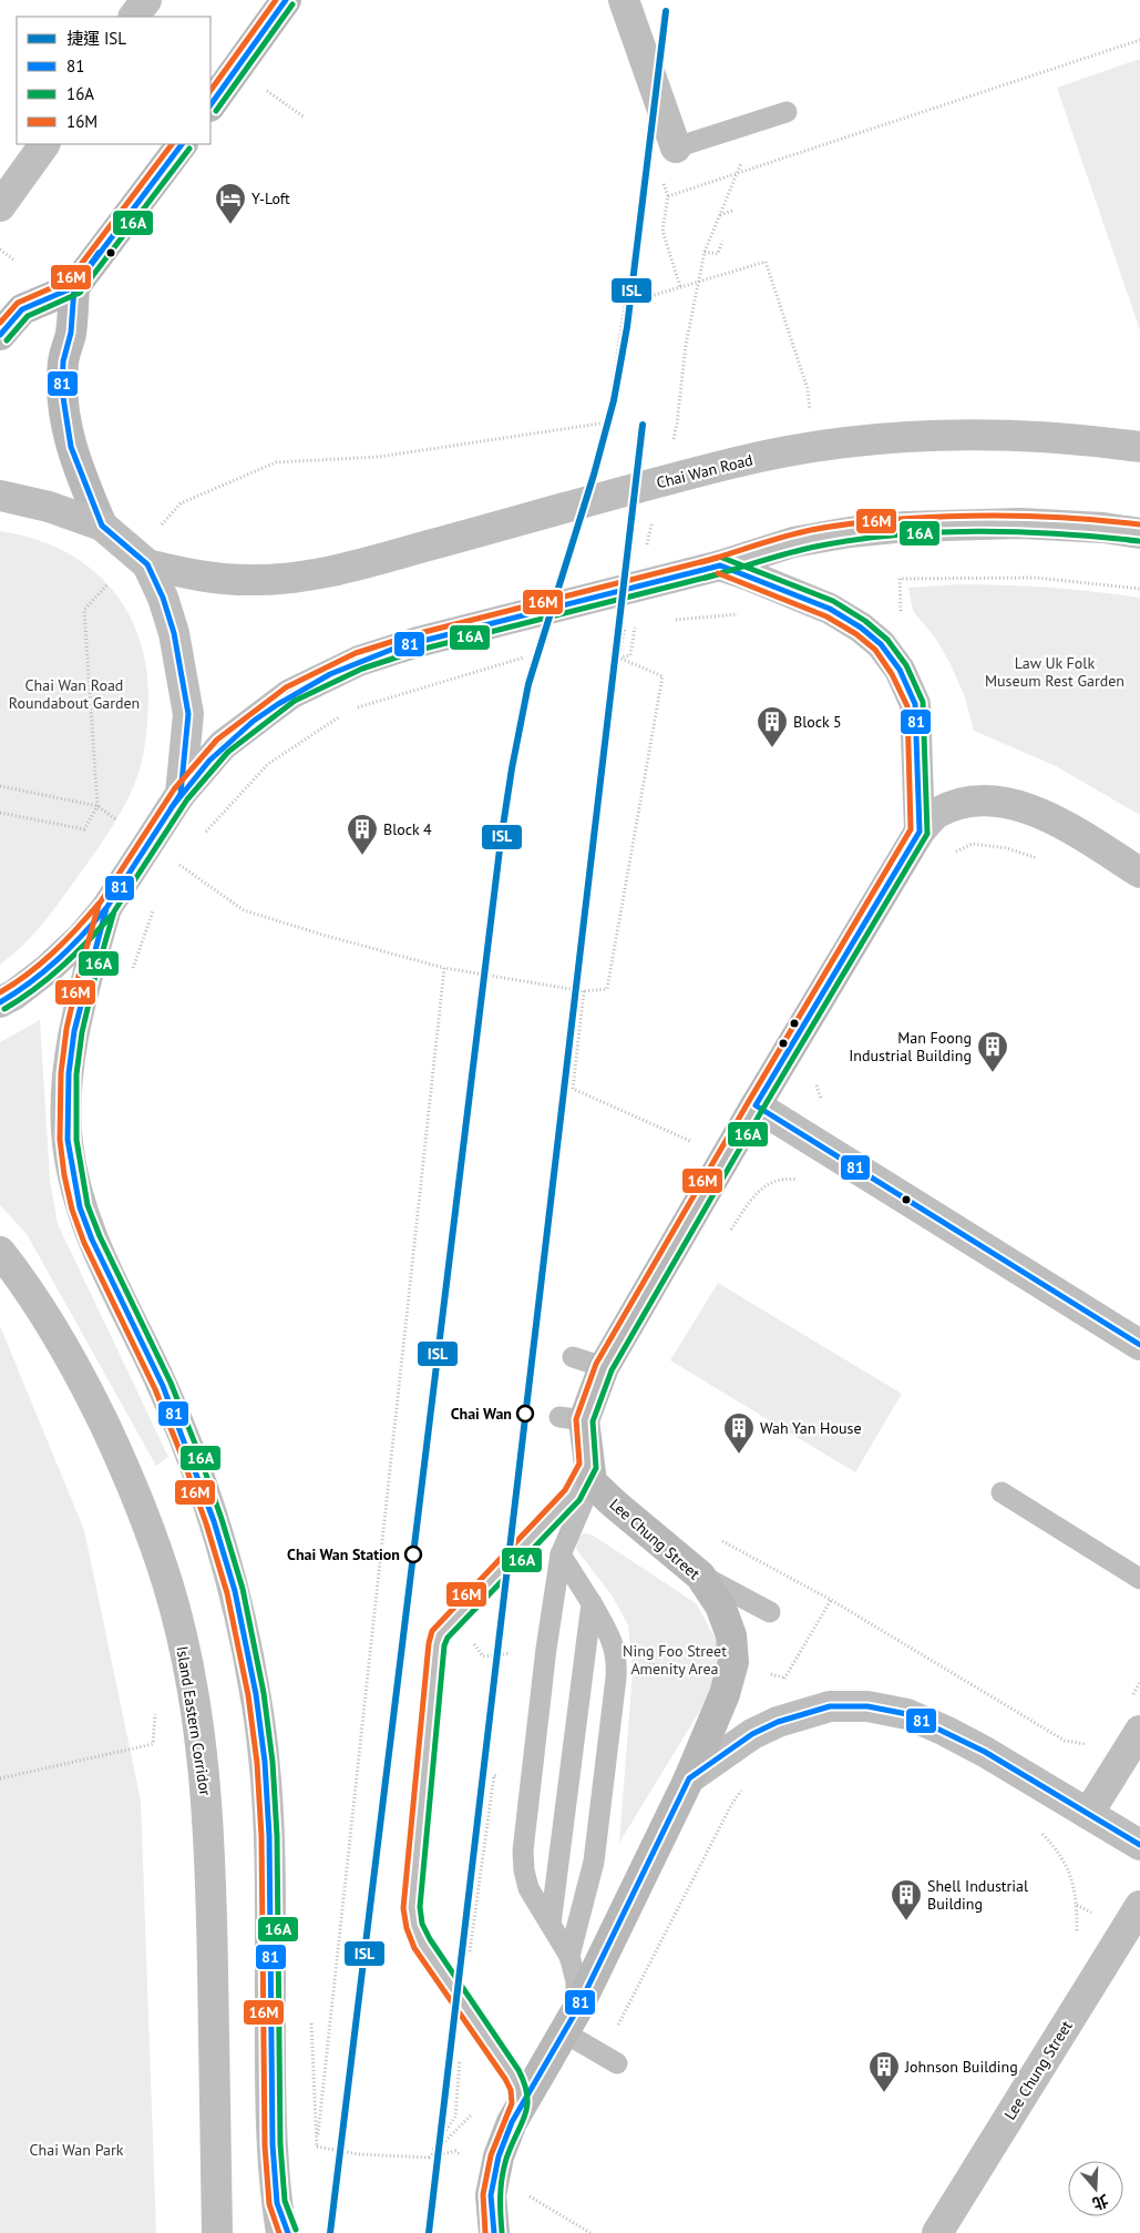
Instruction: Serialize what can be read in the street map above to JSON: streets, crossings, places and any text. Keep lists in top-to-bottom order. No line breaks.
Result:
{"streets":{"main road":["Chai Wan Road","Lee Chung Street","Island Eastern Corridor"]},"parks":["Law Uk Folk Museum Rest Garden","Chai Wan Road Roundabout Garden","Ning Foo Street Amenity Area","Chai Wan Park"],"places":{"hotel":["Y-Loft"],"building":["Block 5","Block 4","Man Foong Industrial Building","Wah Yan House","Shell Industrial Building","Johnson Building"],"other":["Chai Wan","Chai Wan Station"]},"lines":["transit line 81","transit line 16M","transit line 16A","metro line ISL"],"legend":["捷運 ISL","81","16A","16M"],"north":"bottom"}
